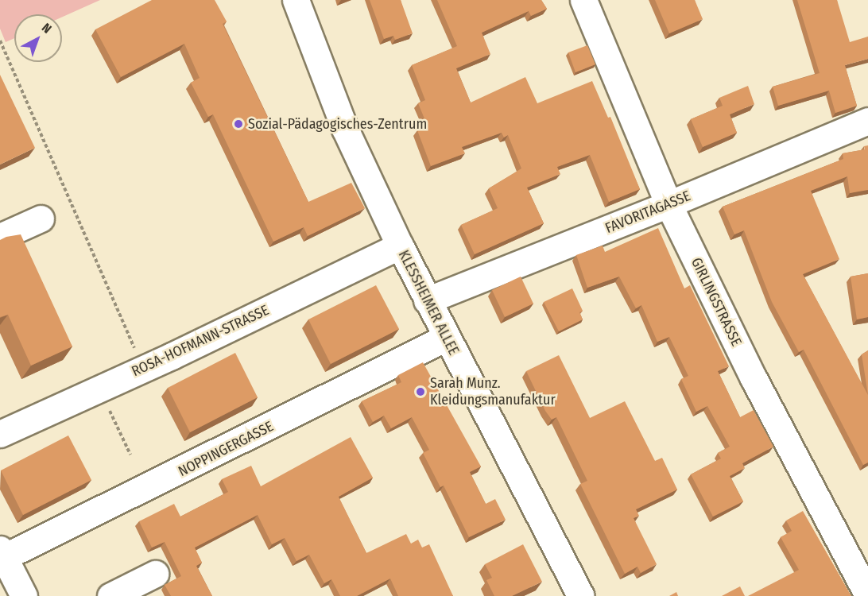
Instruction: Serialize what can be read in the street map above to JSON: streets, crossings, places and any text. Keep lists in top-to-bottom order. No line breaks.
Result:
{"streets":{"street":["FAVORITAGASSE","GIRLINGSTRASSE","KLESSHEIMER ALLEE","ROSA-HOFMANN-STRASSE","NOPPINGERGASSE"]},"crossings":[["FAVORITAGASSE","GIRLINGSTRASSE"],["FAVORITAGASSE","KLESSHEIMER ALLEE"],["KLESSHEIMER ALLEE","ROSA-HOFMANN-STRASSE"],["KLESSHEIMER ALLEE","NOPPINGERGASSE"]],"places":["Sozial-Pädagogisches-Zentrum","Sarah Munz. Kleidungsmanufaktur"],"north":"top right"}
